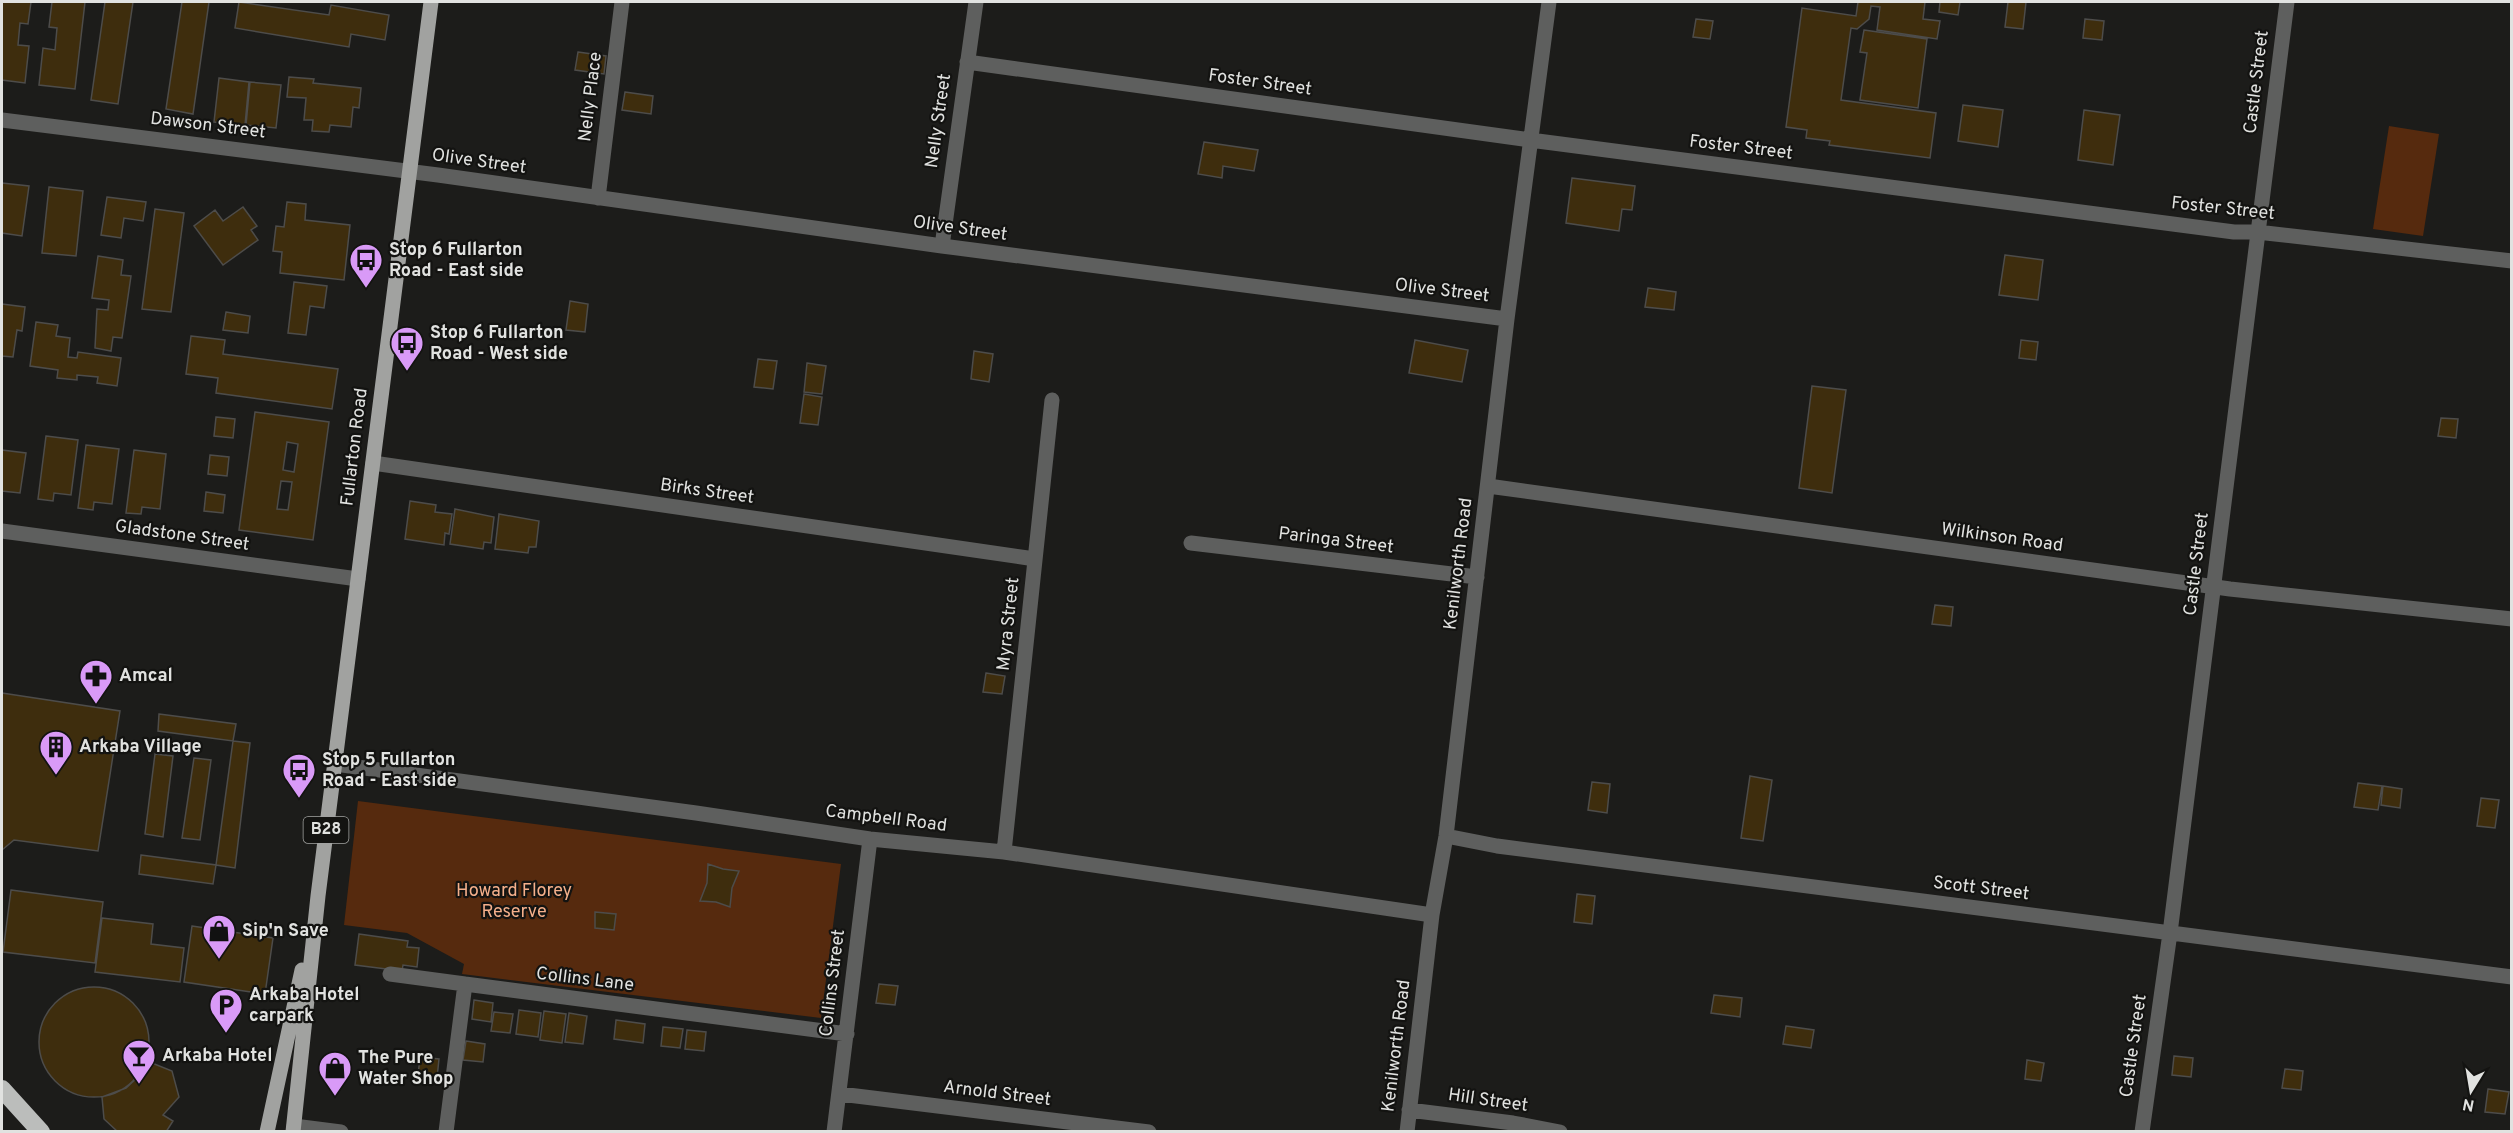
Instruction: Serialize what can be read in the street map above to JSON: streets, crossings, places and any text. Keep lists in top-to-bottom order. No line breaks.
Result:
{"streets":{"main road":["Fullarton Road","B28"],"street":["Castle Street","Foster Street","Nelly Place","Nelly Street","Dawson Street","Olive Street","Birks Street","Gladstone Street","Wilkinson Road","Paringa Street","Kenilworth Road","Myra Street","Campbell Road","Scott Street","Collins Lane","Collins Street","Arnold Street","Hill Street"]},"crossings":[["Castle Street","Foster Street"],["Castle Street","Wilkinson Road"],["Castle Street","Scott Street"],["Foster Street","Nelly Street"],["Foster Street","Kenilworth Road"],["Nelly Place","Olive Street"],["Nelly Street","Olive Street"],["Dawson Street","Olive Street"],["Dawson Street","Fullarton Road"],["Olive Street","Fullarton Road"],["Olive Street","Kenilworth Road"],["Fullarton Road","Birks Street"],["Fullarton Road","Gladstone Street"],["Fullarton Road","Campbell Road"],["Birks Street","Myra Street"],["Wilkinson Road","Kenilworth Road"],["Paringa Street","Kenilworth Road"],["Kenilworth Road","Campbell Road"],["Kenilworth Road","Scott Street"],["Kenilworth Road","Hill Street"],["Myra Street","Campbell Road"],["Campbell Road","Collins Street"],["Collins Lane","Collins Street"],["Collins Street","Arnold Street"]],"parks":["Howard Florey Reserve"],"places":{"bus stop":["Stop 6 Fullarton Road - East side","Stop 6 Fullarton Road - West side","Stop 5 Fullarton Road - East side"],"pharmacy":["Amcal"],"building":["Arkaba Village"],"shop":["Sip'n Save","The Pure Water Shop"],"parking":["Arkaba Hotel carpark"],"bar":["Arkaba Hotel"]},"north":"bottom"}
